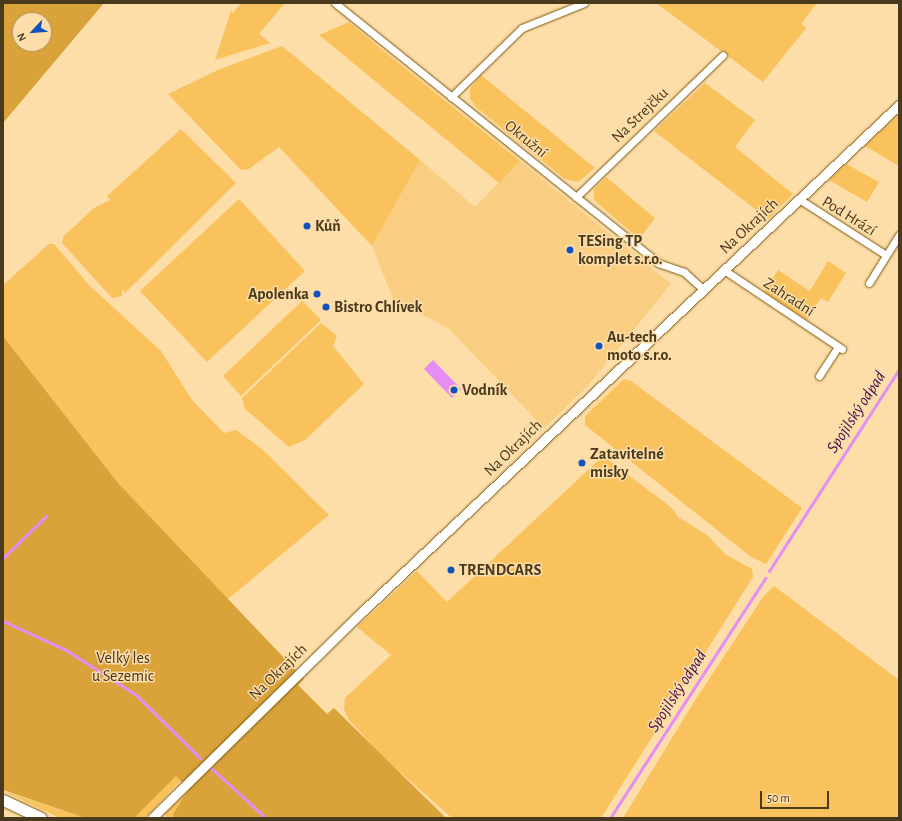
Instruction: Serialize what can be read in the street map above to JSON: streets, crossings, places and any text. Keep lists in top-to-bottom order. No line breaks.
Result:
{"streets":{"street":["Na Strejčku","Okružní","Pod Hrází","Na Okrajích","Zahradní"]},"crossings":[["Na Strejčku","Okružní"],["Okružní","Na Okrajích"],["Pod Hrází","Na Okrajích"],["Na Okrajích","Zahradní"]],"water":["Spojilský odpad"],"parks":["Velký les u Sezemic"],"places":["Kůň","TESing TP komplet s.r.o.","Apolenka","Bistro Chlívek","Au-tech moto s.r.o.","Vodník","Zatavitelné misky","TRENDCARS"],"scale_bar":"50 m","north":"bottom left"}
